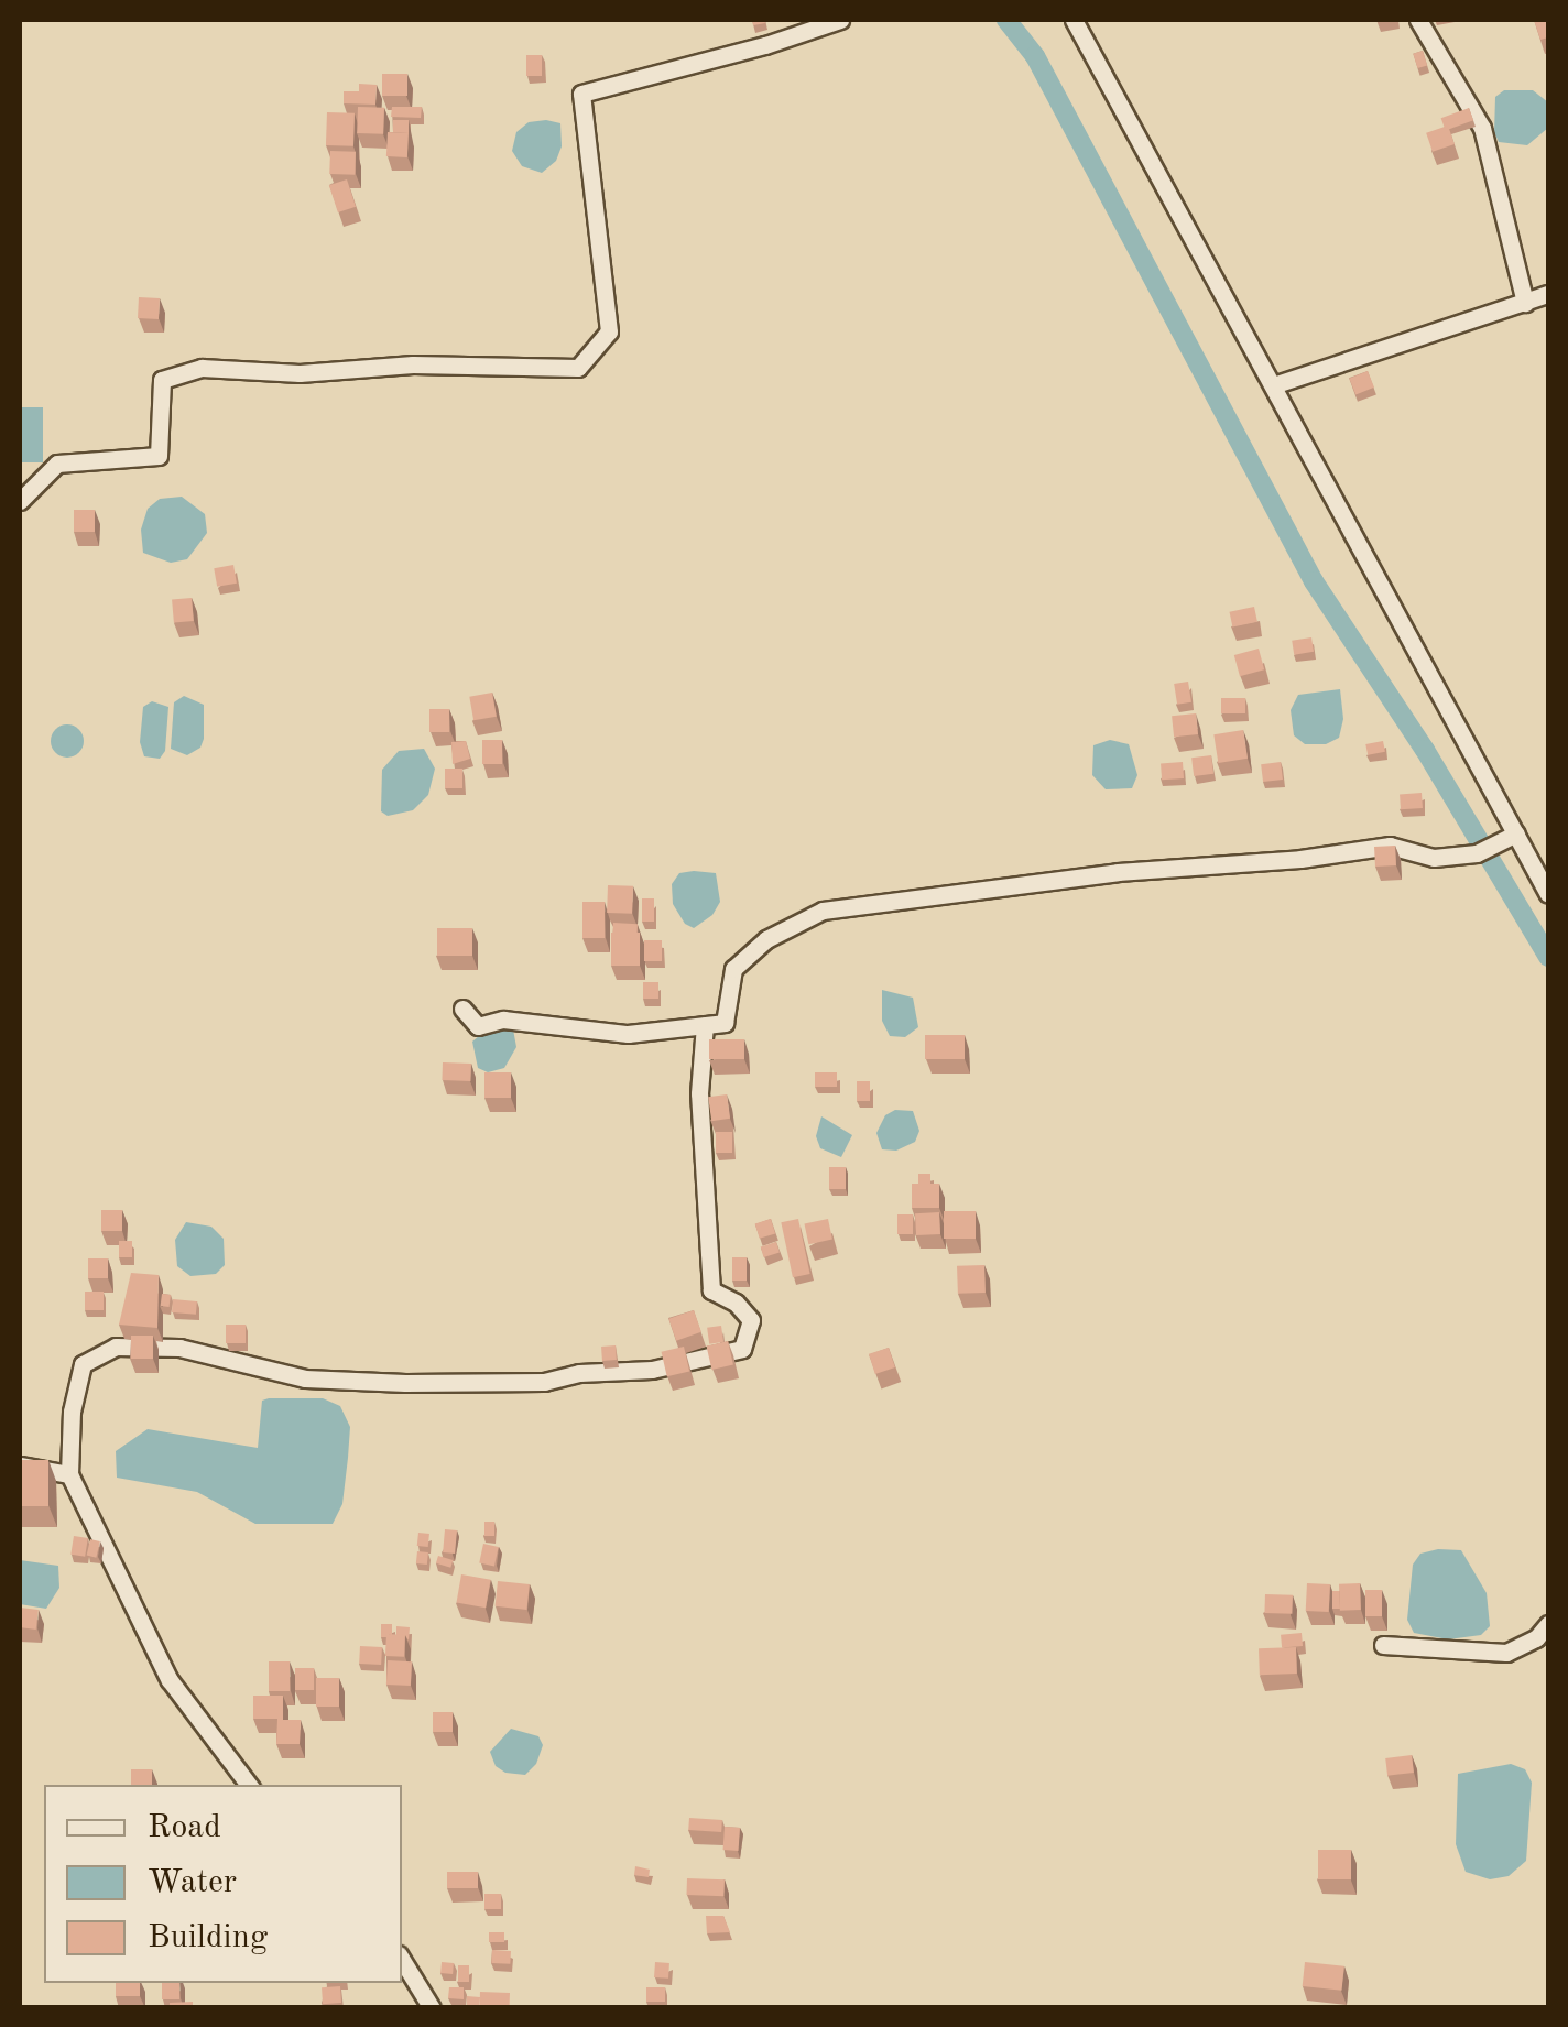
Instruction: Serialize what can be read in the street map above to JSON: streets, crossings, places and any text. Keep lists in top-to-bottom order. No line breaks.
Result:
{"legend":["Road","Water","Building"]}
